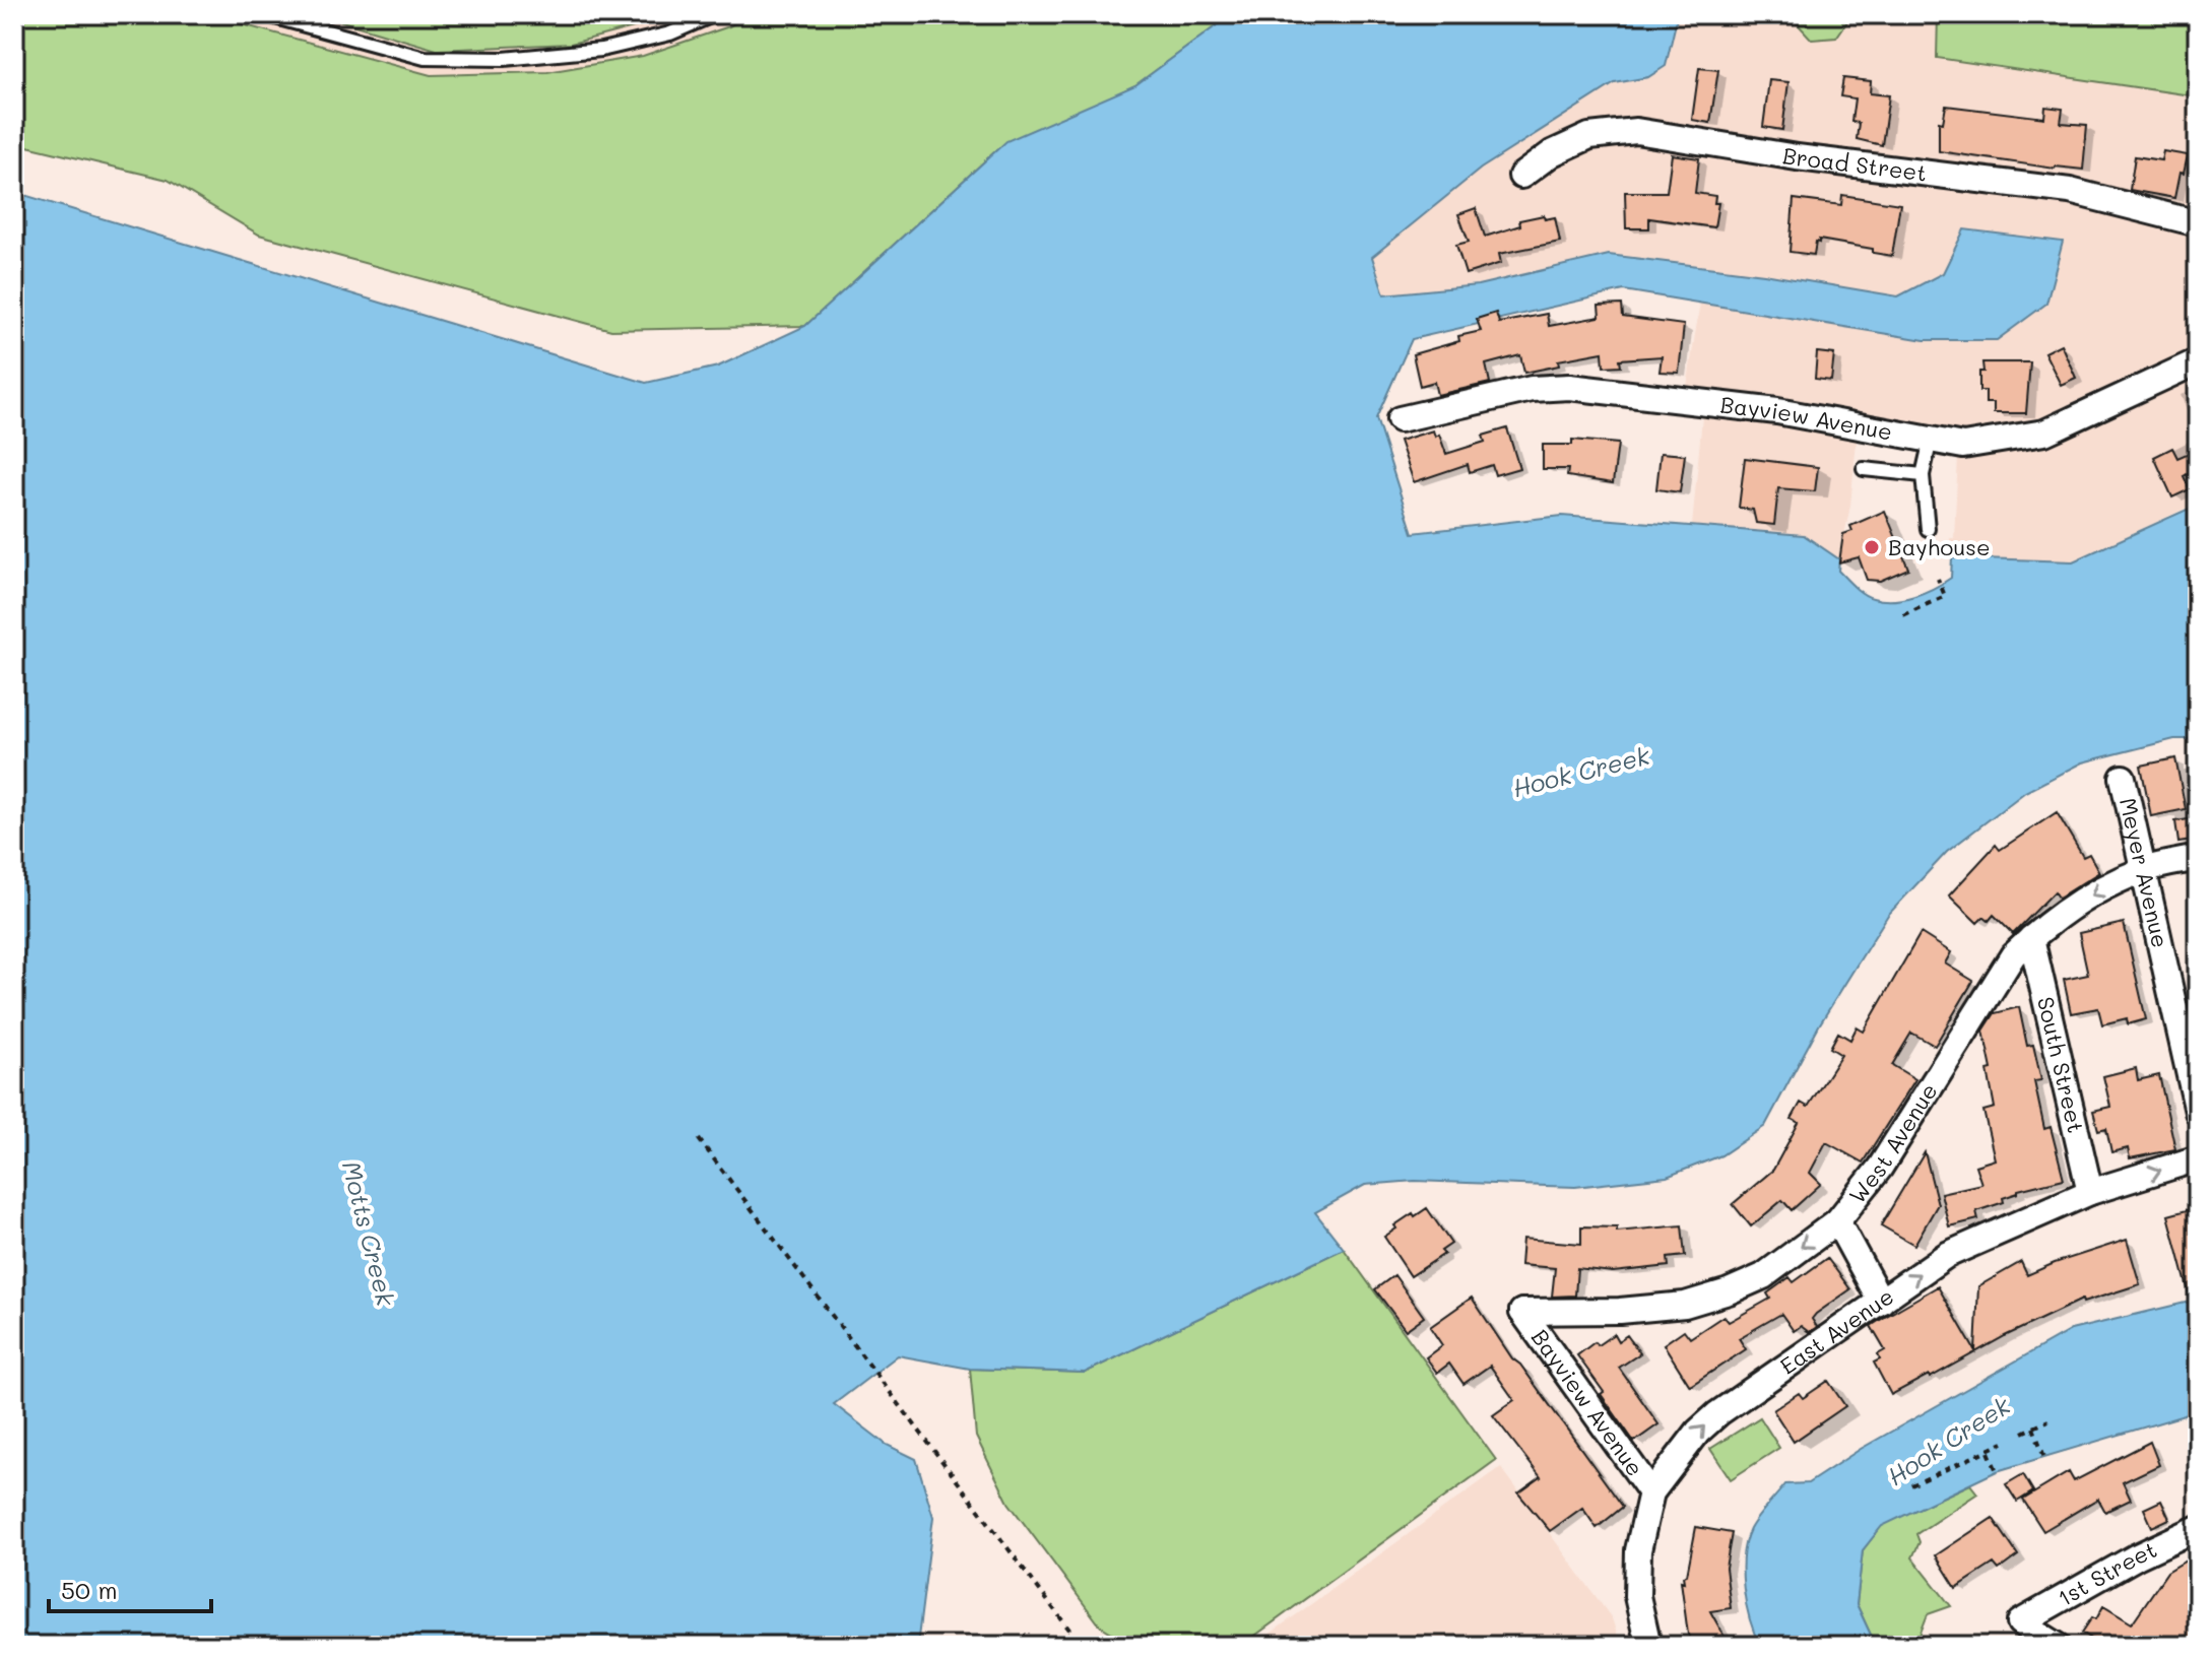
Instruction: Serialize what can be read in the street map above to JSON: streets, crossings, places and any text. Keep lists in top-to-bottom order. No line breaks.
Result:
{"streets":{"street":["Broad Street","Bayview Avenue","Meyer Avenue","South Street","West Avenue","East Avenue","1st Street"]},"crossings":[["Bayview Avenue","West Avenue"],["Bayview Avenue","East Avenue"],["Meyer Avenue","West Avenue"],["South Street","West Avenue"],["South Street","East Avenue"]],"one_way":["West Avenue","East Avenue"],"water":["Hook Creek","Motts Creek"],"places":["Bayhouse"],"scale_bar":"50 m"}
